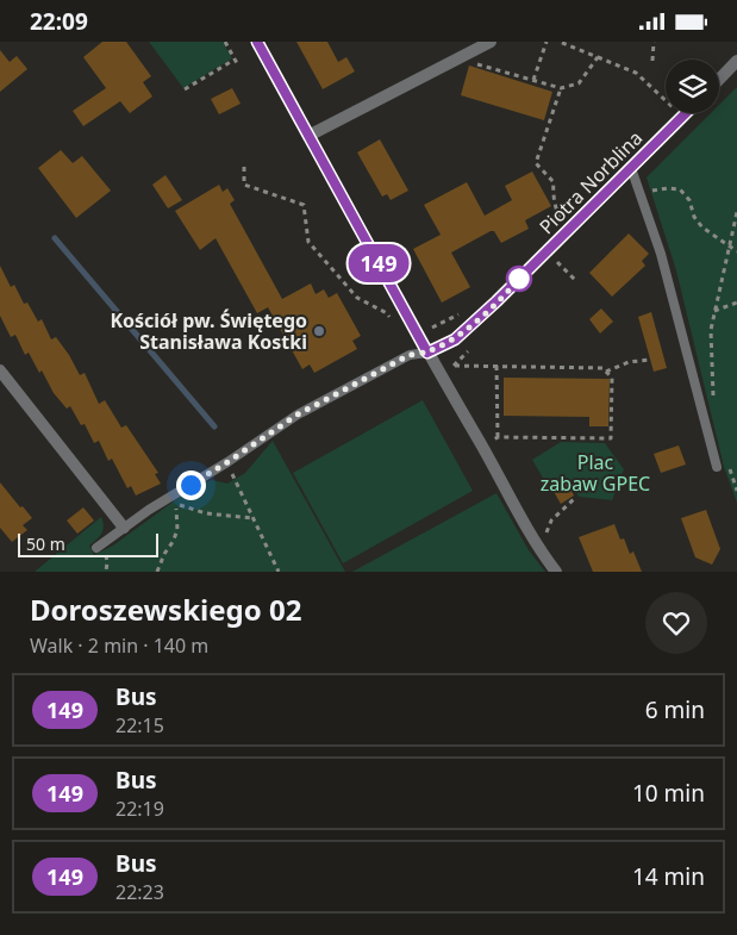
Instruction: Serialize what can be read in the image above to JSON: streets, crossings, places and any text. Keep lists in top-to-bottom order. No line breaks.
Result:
{"streets":{"street":["Piotra Norblina"]},"parks":["Plac zabaw GPEC"],"places":["Kościół pw. Świętego Stanisława Kostki"],"lines":["bus line 149"],"scale_bar":"50 m","page":{"status":"22:09","on_map":"149","scale":"50 m","heading":["Doroszewskiego 02","Walk · 2 min · 140 m"],"list":[{"mark":"149","name":"Bus","note":"22:15","value":"6 min"},{"mark":"149","name":"Bus","note":"22:19","value":"10 min"},{"mark":"149","name":"Bus","note":"22:23","value":"14 min"}]}}
